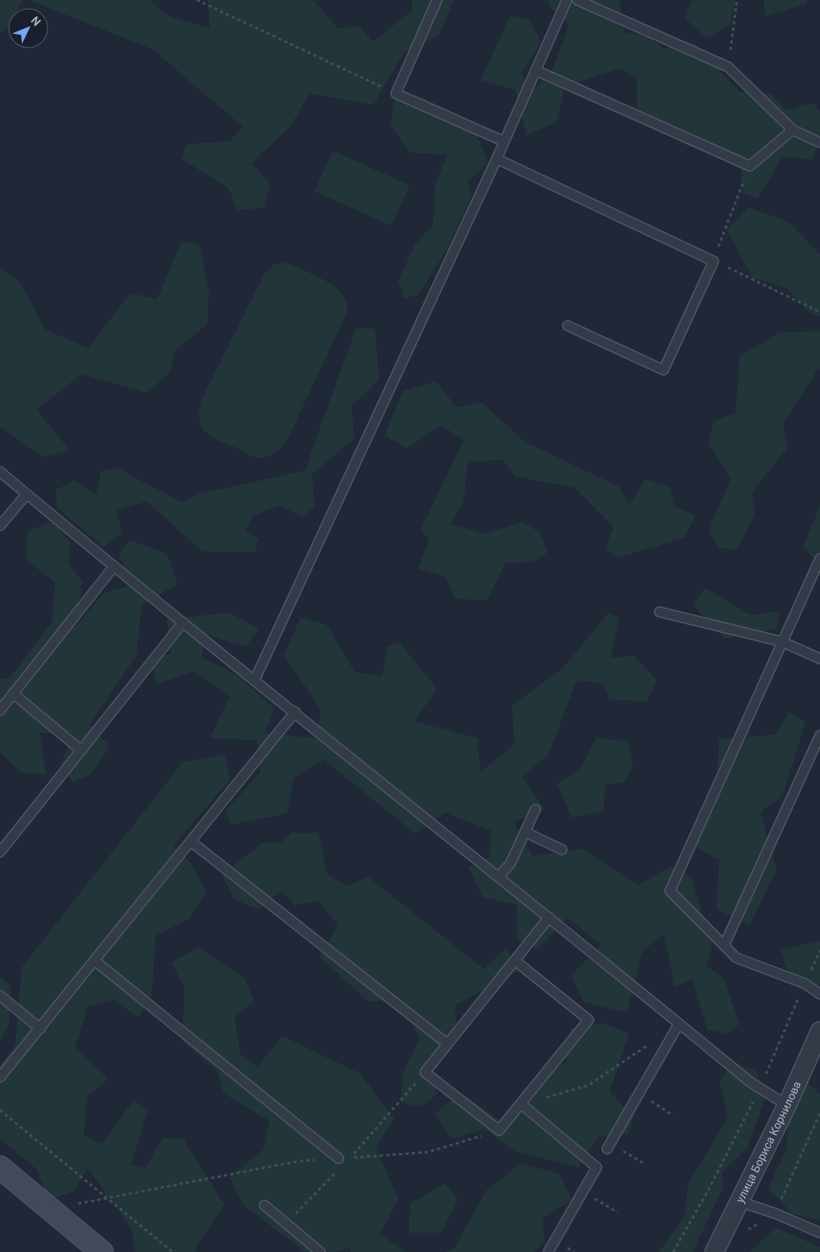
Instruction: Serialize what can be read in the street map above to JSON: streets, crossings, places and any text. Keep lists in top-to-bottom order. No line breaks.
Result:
{"streets":{"street":["улица Бориса Корнилова"]},"north":"top right"}
